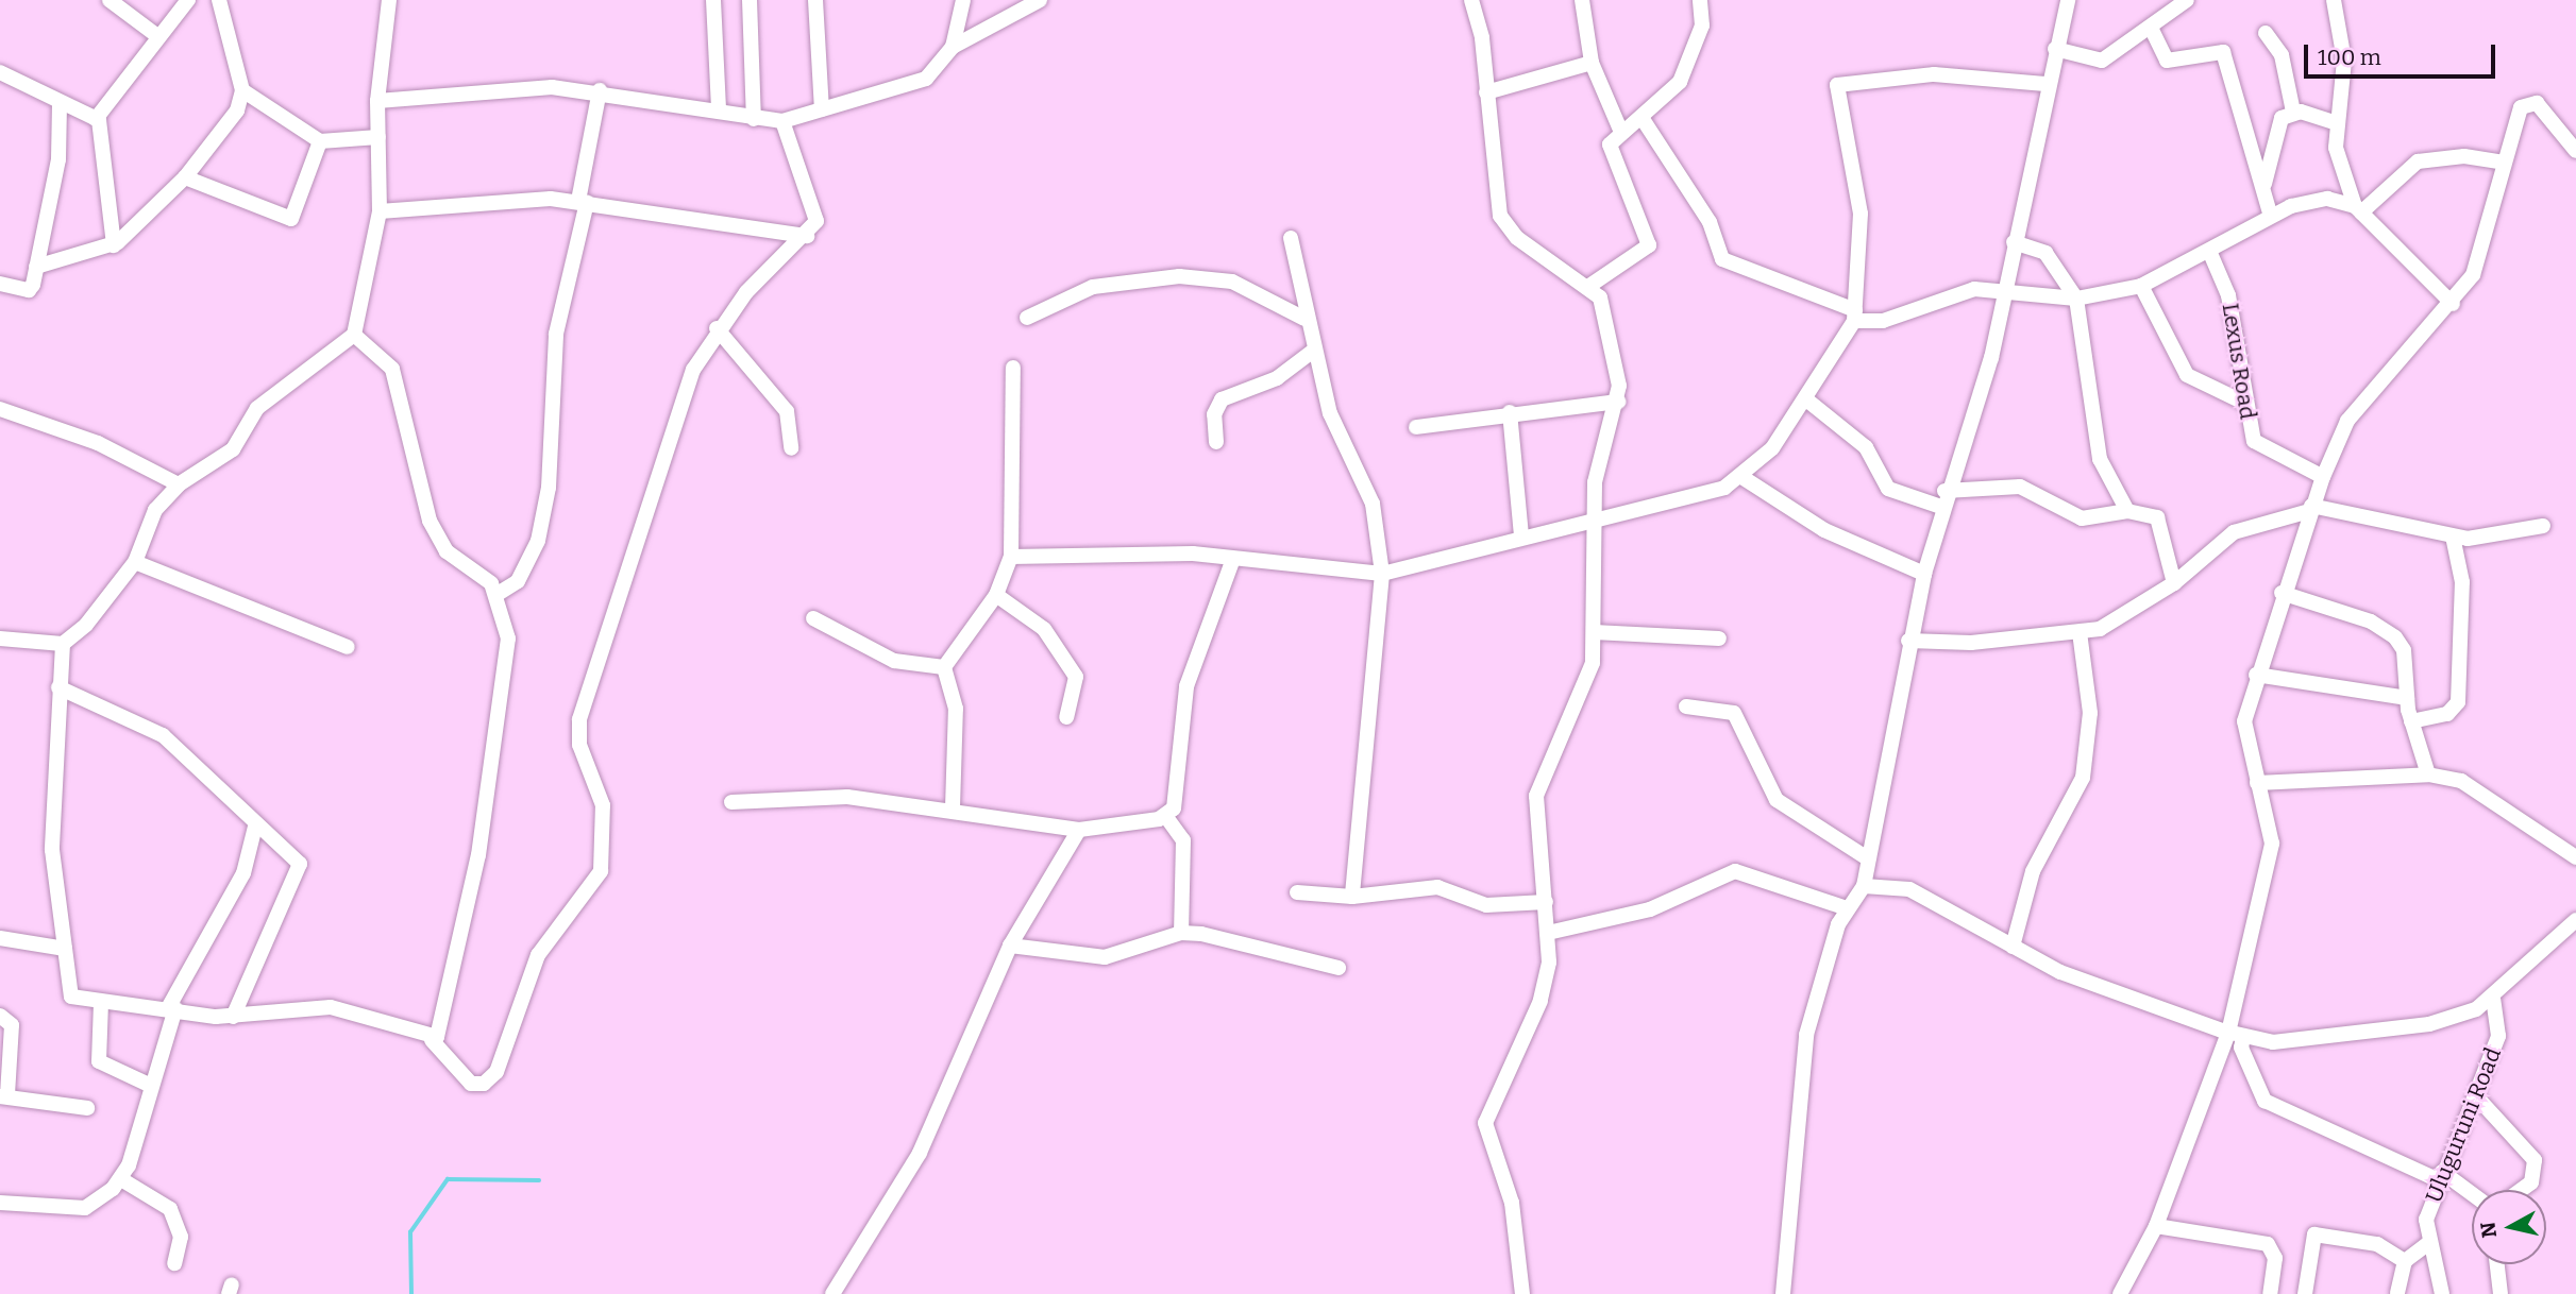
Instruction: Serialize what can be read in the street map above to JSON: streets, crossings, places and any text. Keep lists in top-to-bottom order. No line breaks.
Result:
{"streets":{"street":["Lexus Road","Uluguruni Road"]},"scale_bar":"100 m","north":"left"}
